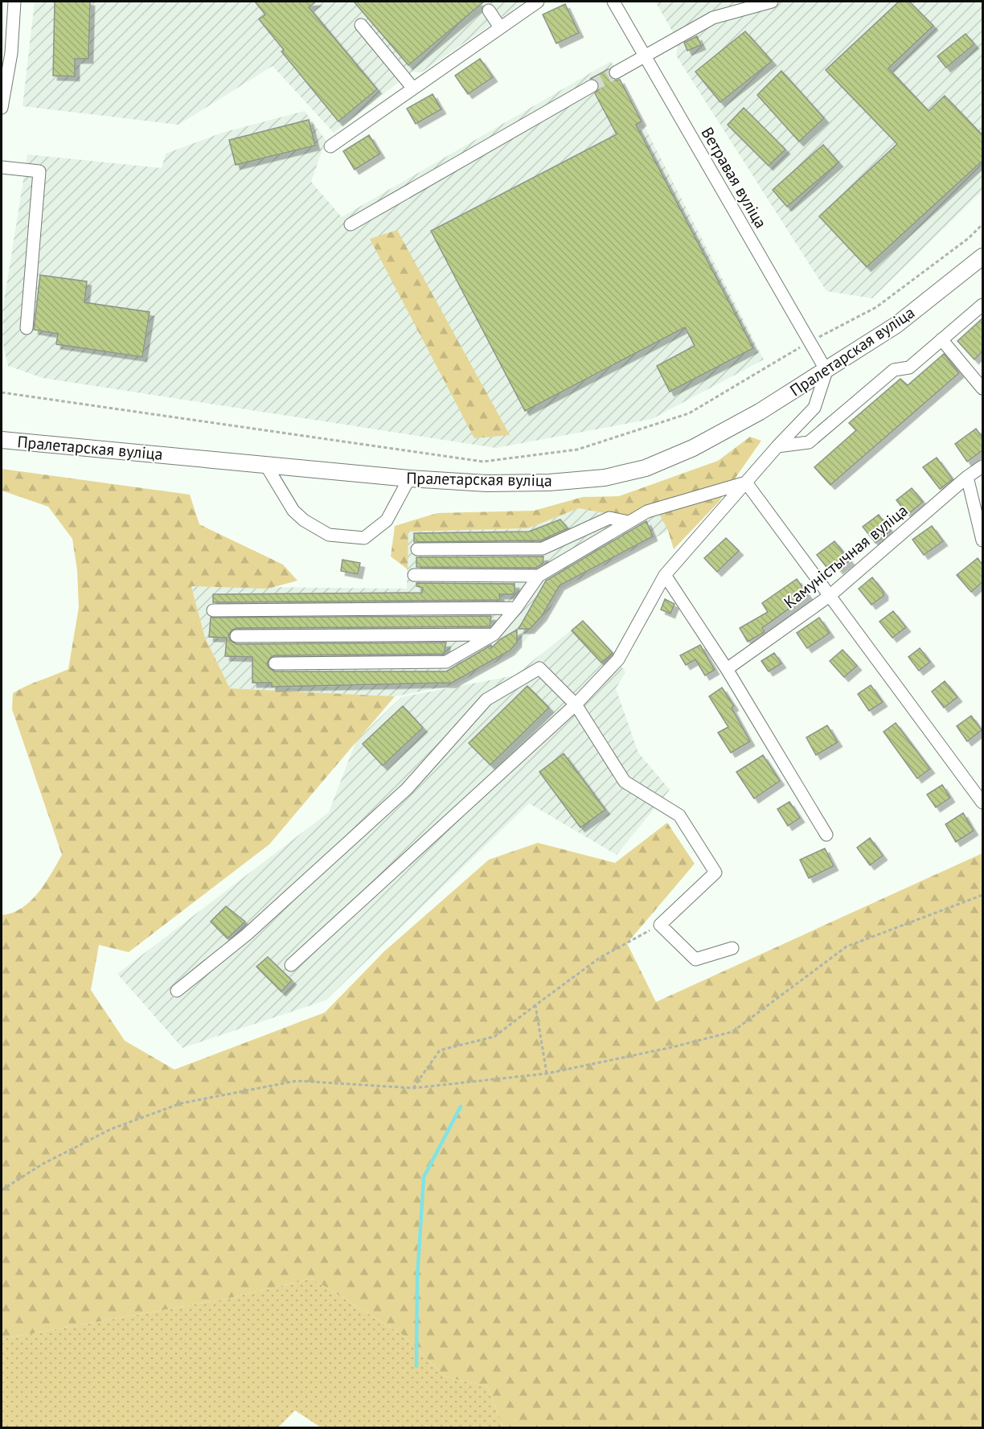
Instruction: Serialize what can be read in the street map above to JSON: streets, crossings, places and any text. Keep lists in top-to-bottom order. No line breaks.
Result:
{"streets":{"main road":["Пралетарская вуліца"],"street":["Ветравая вуліца","Камуністычная вуліца"]},"crossings":[["Ветравая вуліца","Пралетарская вуліца"]]}
